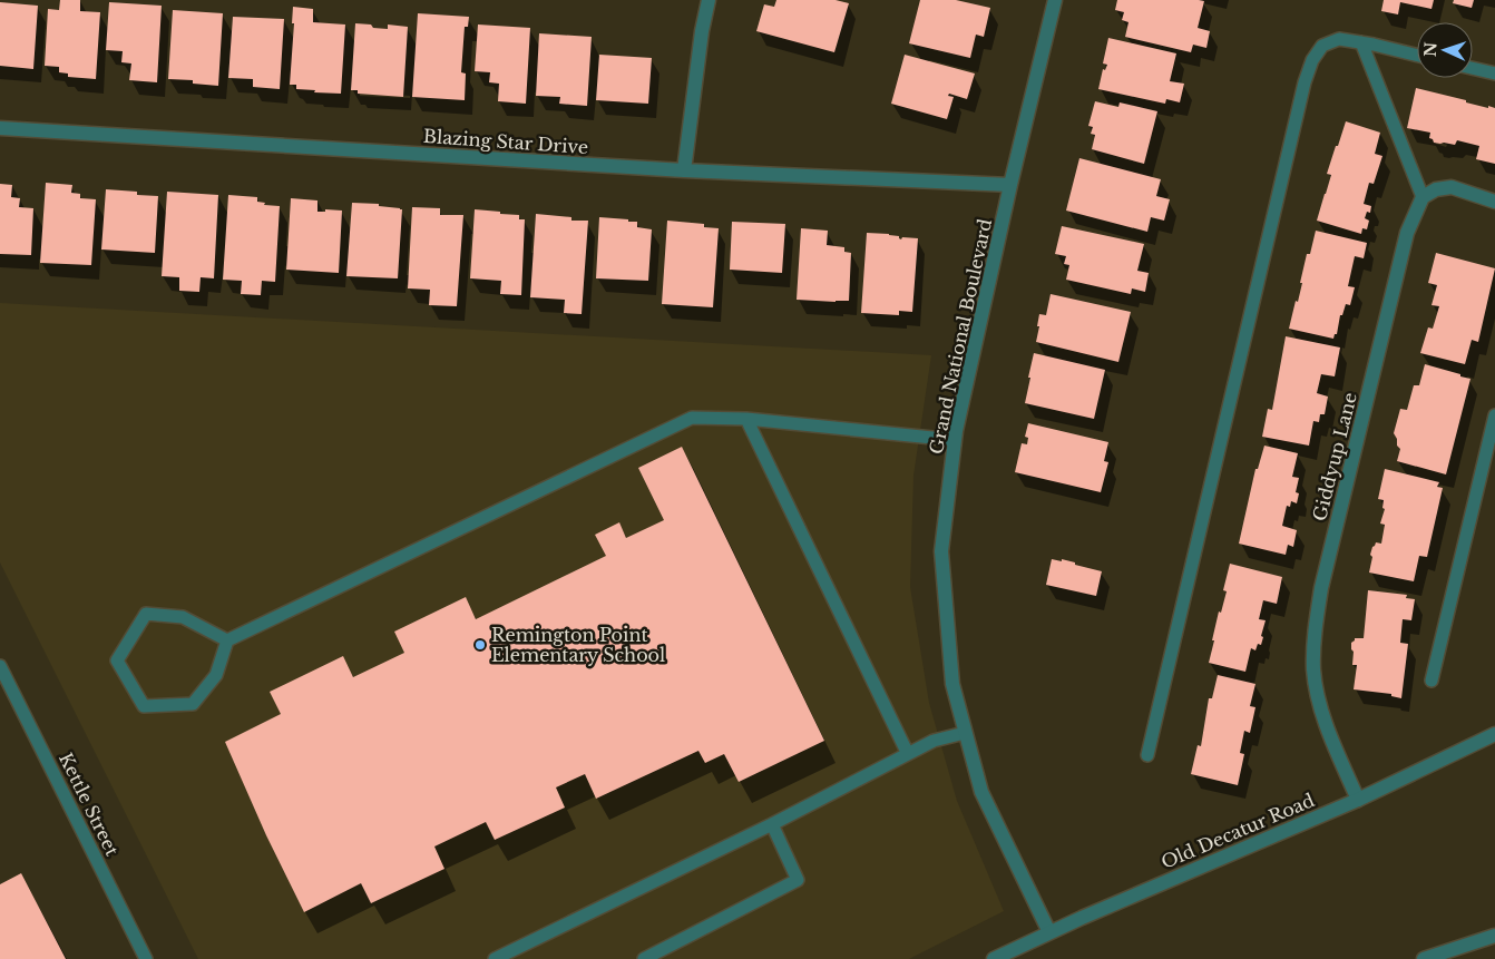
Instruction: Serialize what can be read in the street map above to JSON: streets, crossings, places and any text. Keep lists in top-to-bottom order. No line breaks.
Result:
{"streets":{"street":["Blazing Star Drive","Grand National Boulevard","Giddyup Lane","Old Decatur Road"],"lane":["Kettle Street"]},"crossings":[["Blazing Star Drive","Grand National Boulevard"],["Grand National Boulevard","Old Decatur Road"],["Giddyup Lane","Old Decatur Road"]],"places":["Remington Point Elementary School"],"north":"left"}
